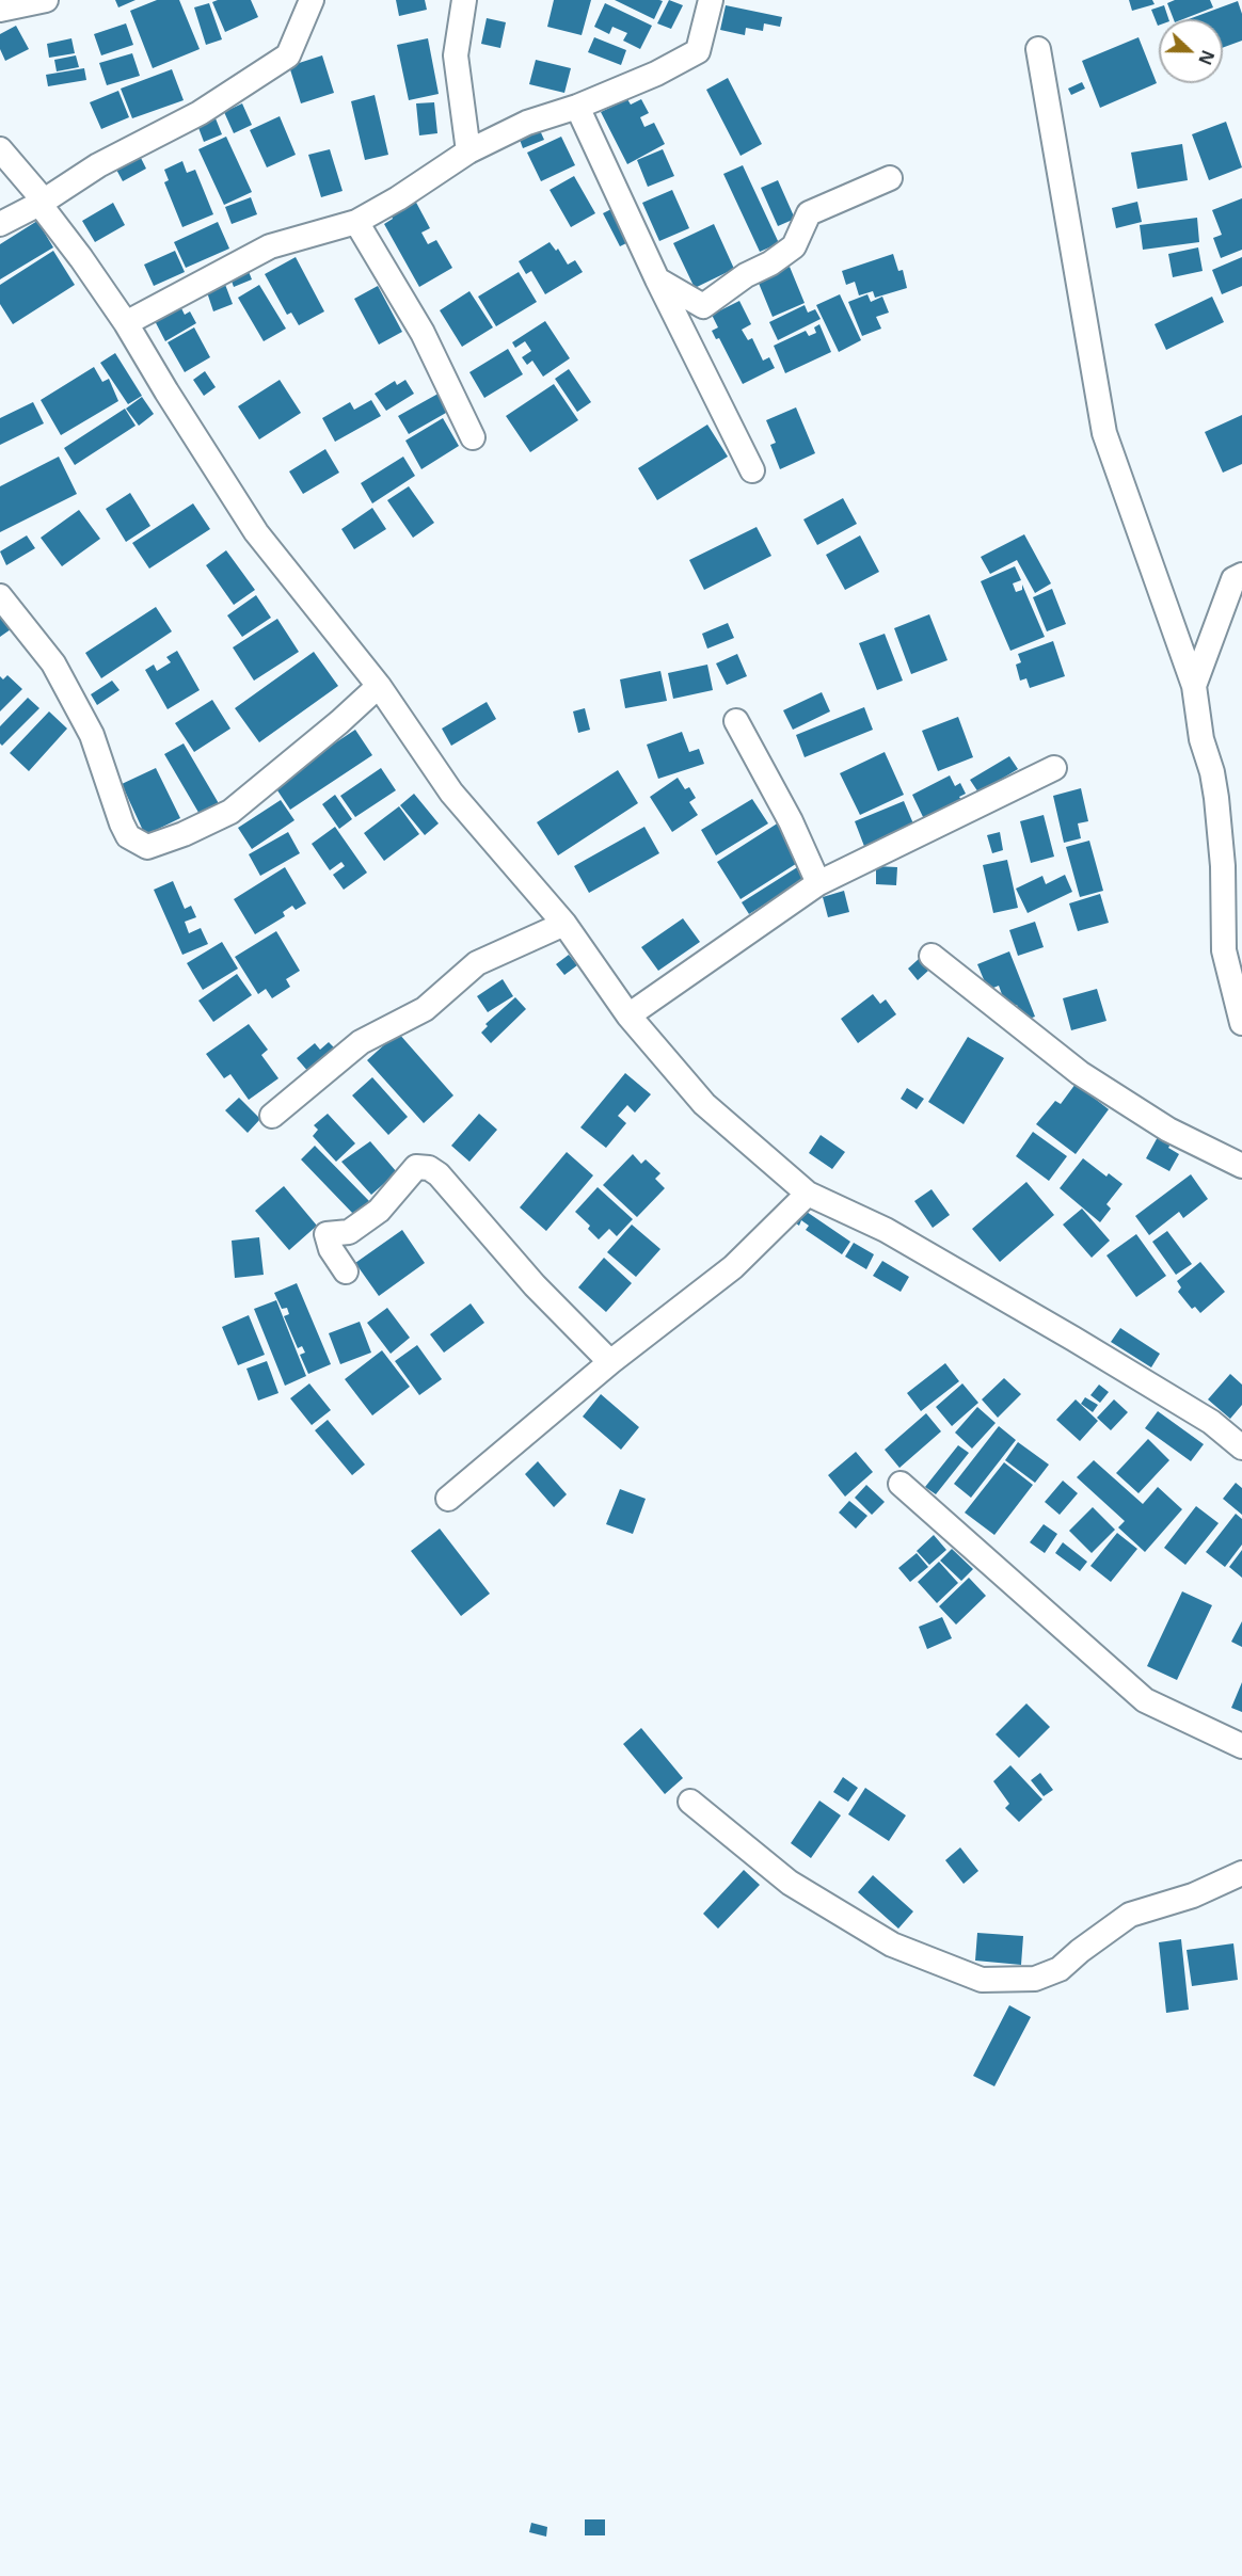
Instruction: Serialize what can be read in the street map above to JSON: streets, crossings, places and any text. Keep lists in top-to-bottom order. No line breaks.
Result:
{"north":"right"}
